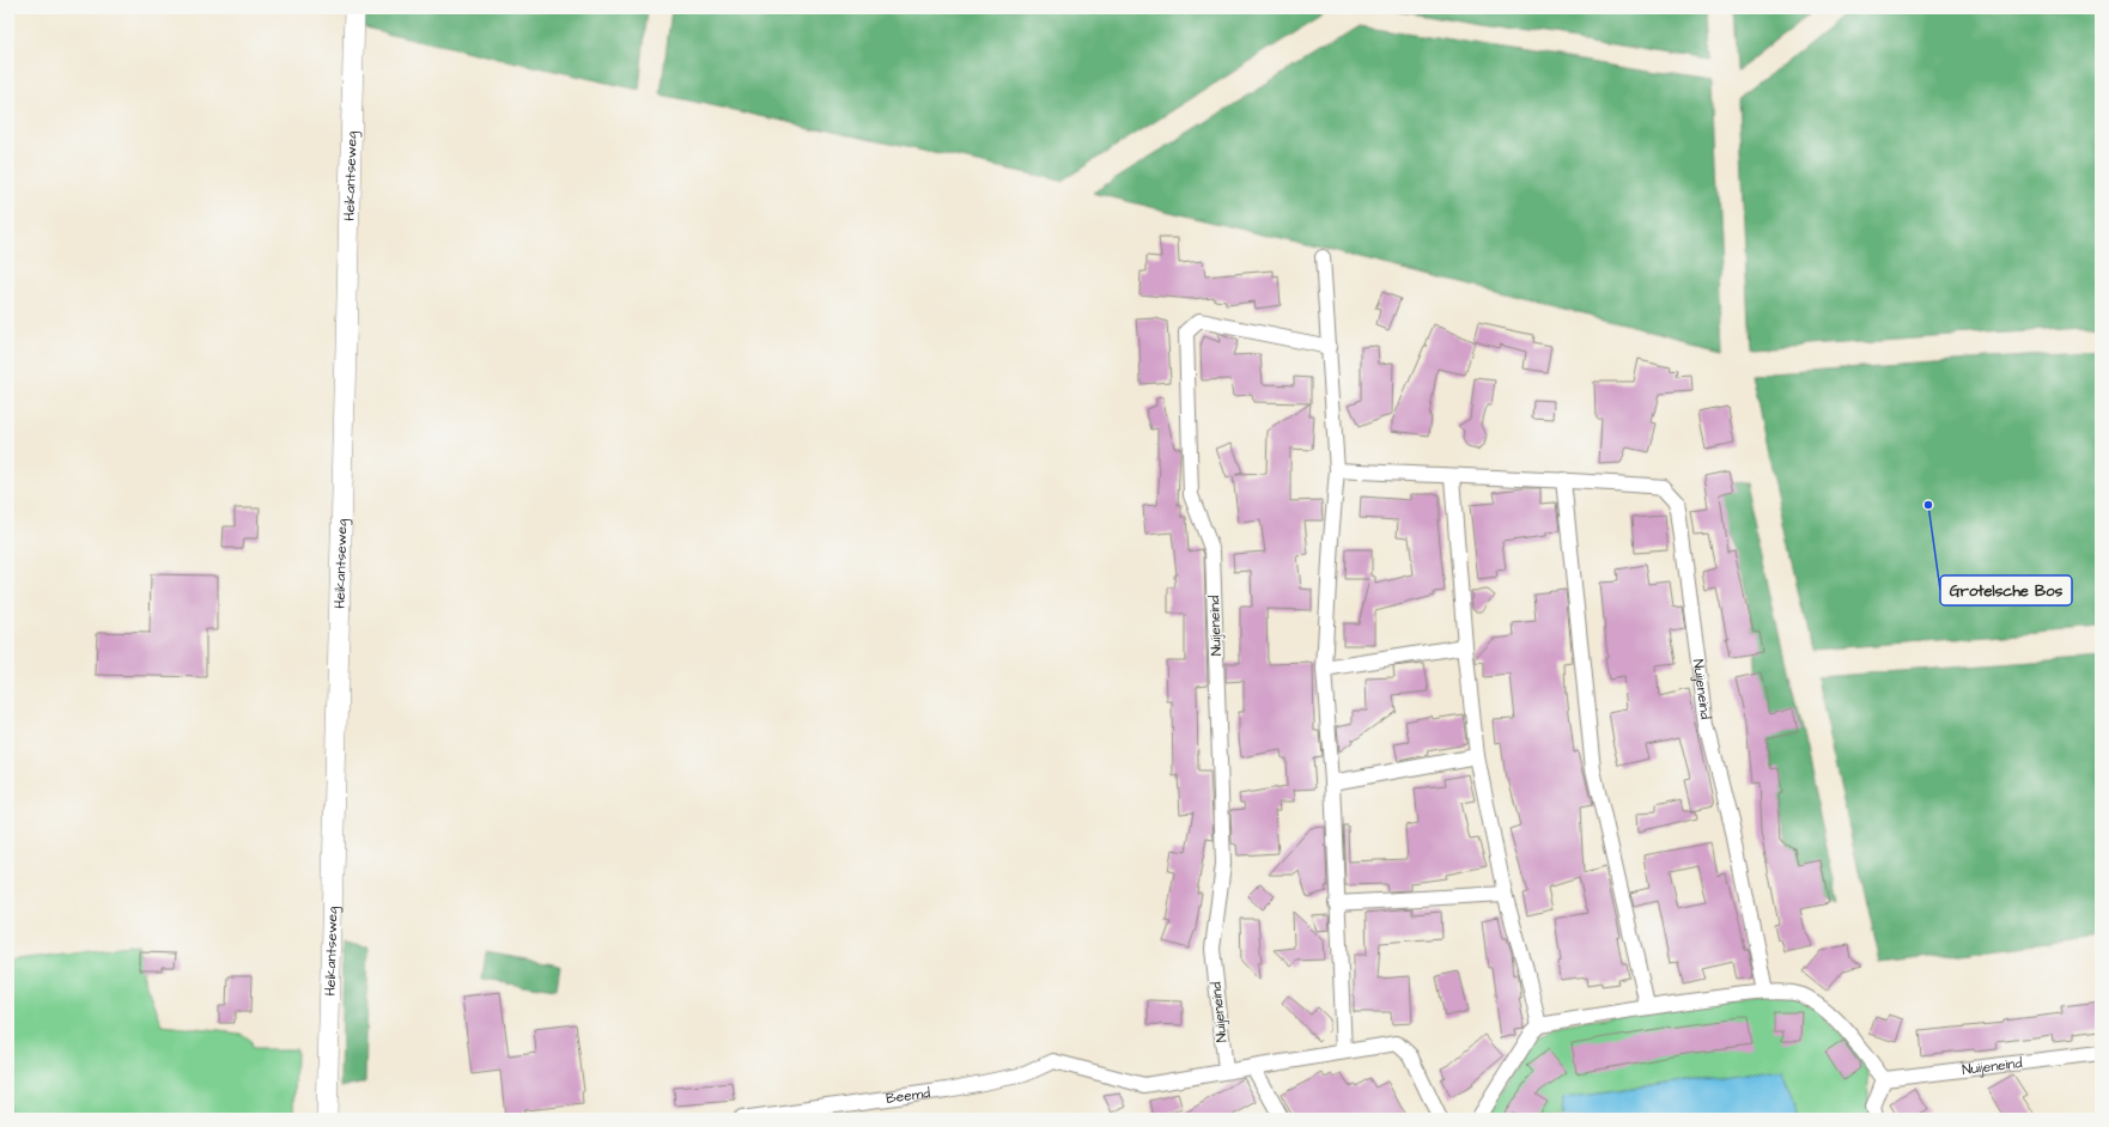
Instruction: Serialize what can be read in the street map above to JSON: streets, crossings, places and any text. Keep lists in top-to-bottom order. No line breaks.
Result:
{"streets":{"street":["Heikantseweg","Nuijeneind","Beemd"]},"crossings":[["Nuijeneind","Beemd"]],"places":["Grotelsche Bos"]}
